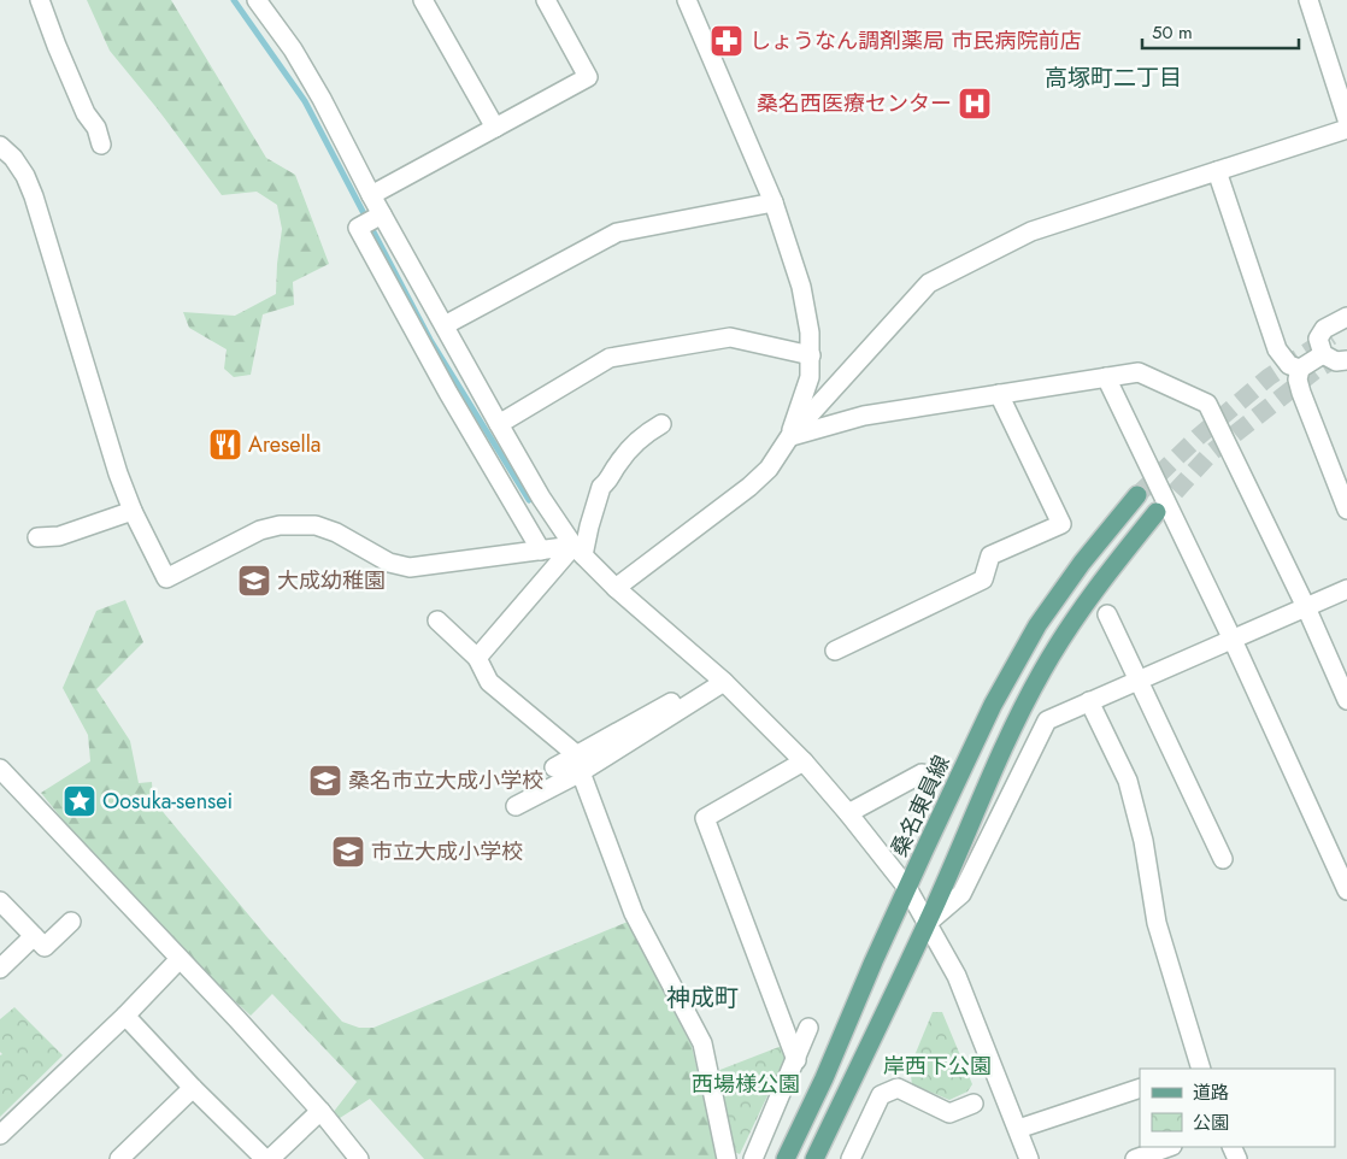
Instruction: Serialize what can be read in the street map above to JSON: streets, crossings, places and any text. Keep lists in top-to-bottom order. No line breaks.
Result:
{"streets":{"main road":["桑名東員線"]},"districts":["高塚町二丁目","神成町"],"parks":["岸西下公園","西場様公園"],"places":{"pharmacy":["しょうなん調剤薬局 市民病院前店"],"hospital":["桑名西医療センター"],"restaurant":["Aresella"],"school or university":["大成幼稚園","桑名市立大成小学校","市立大成小学校"],"place":["Oosuka-sensei"]},"legend":["道路","公園"],"scale_bar":"50 m"}
